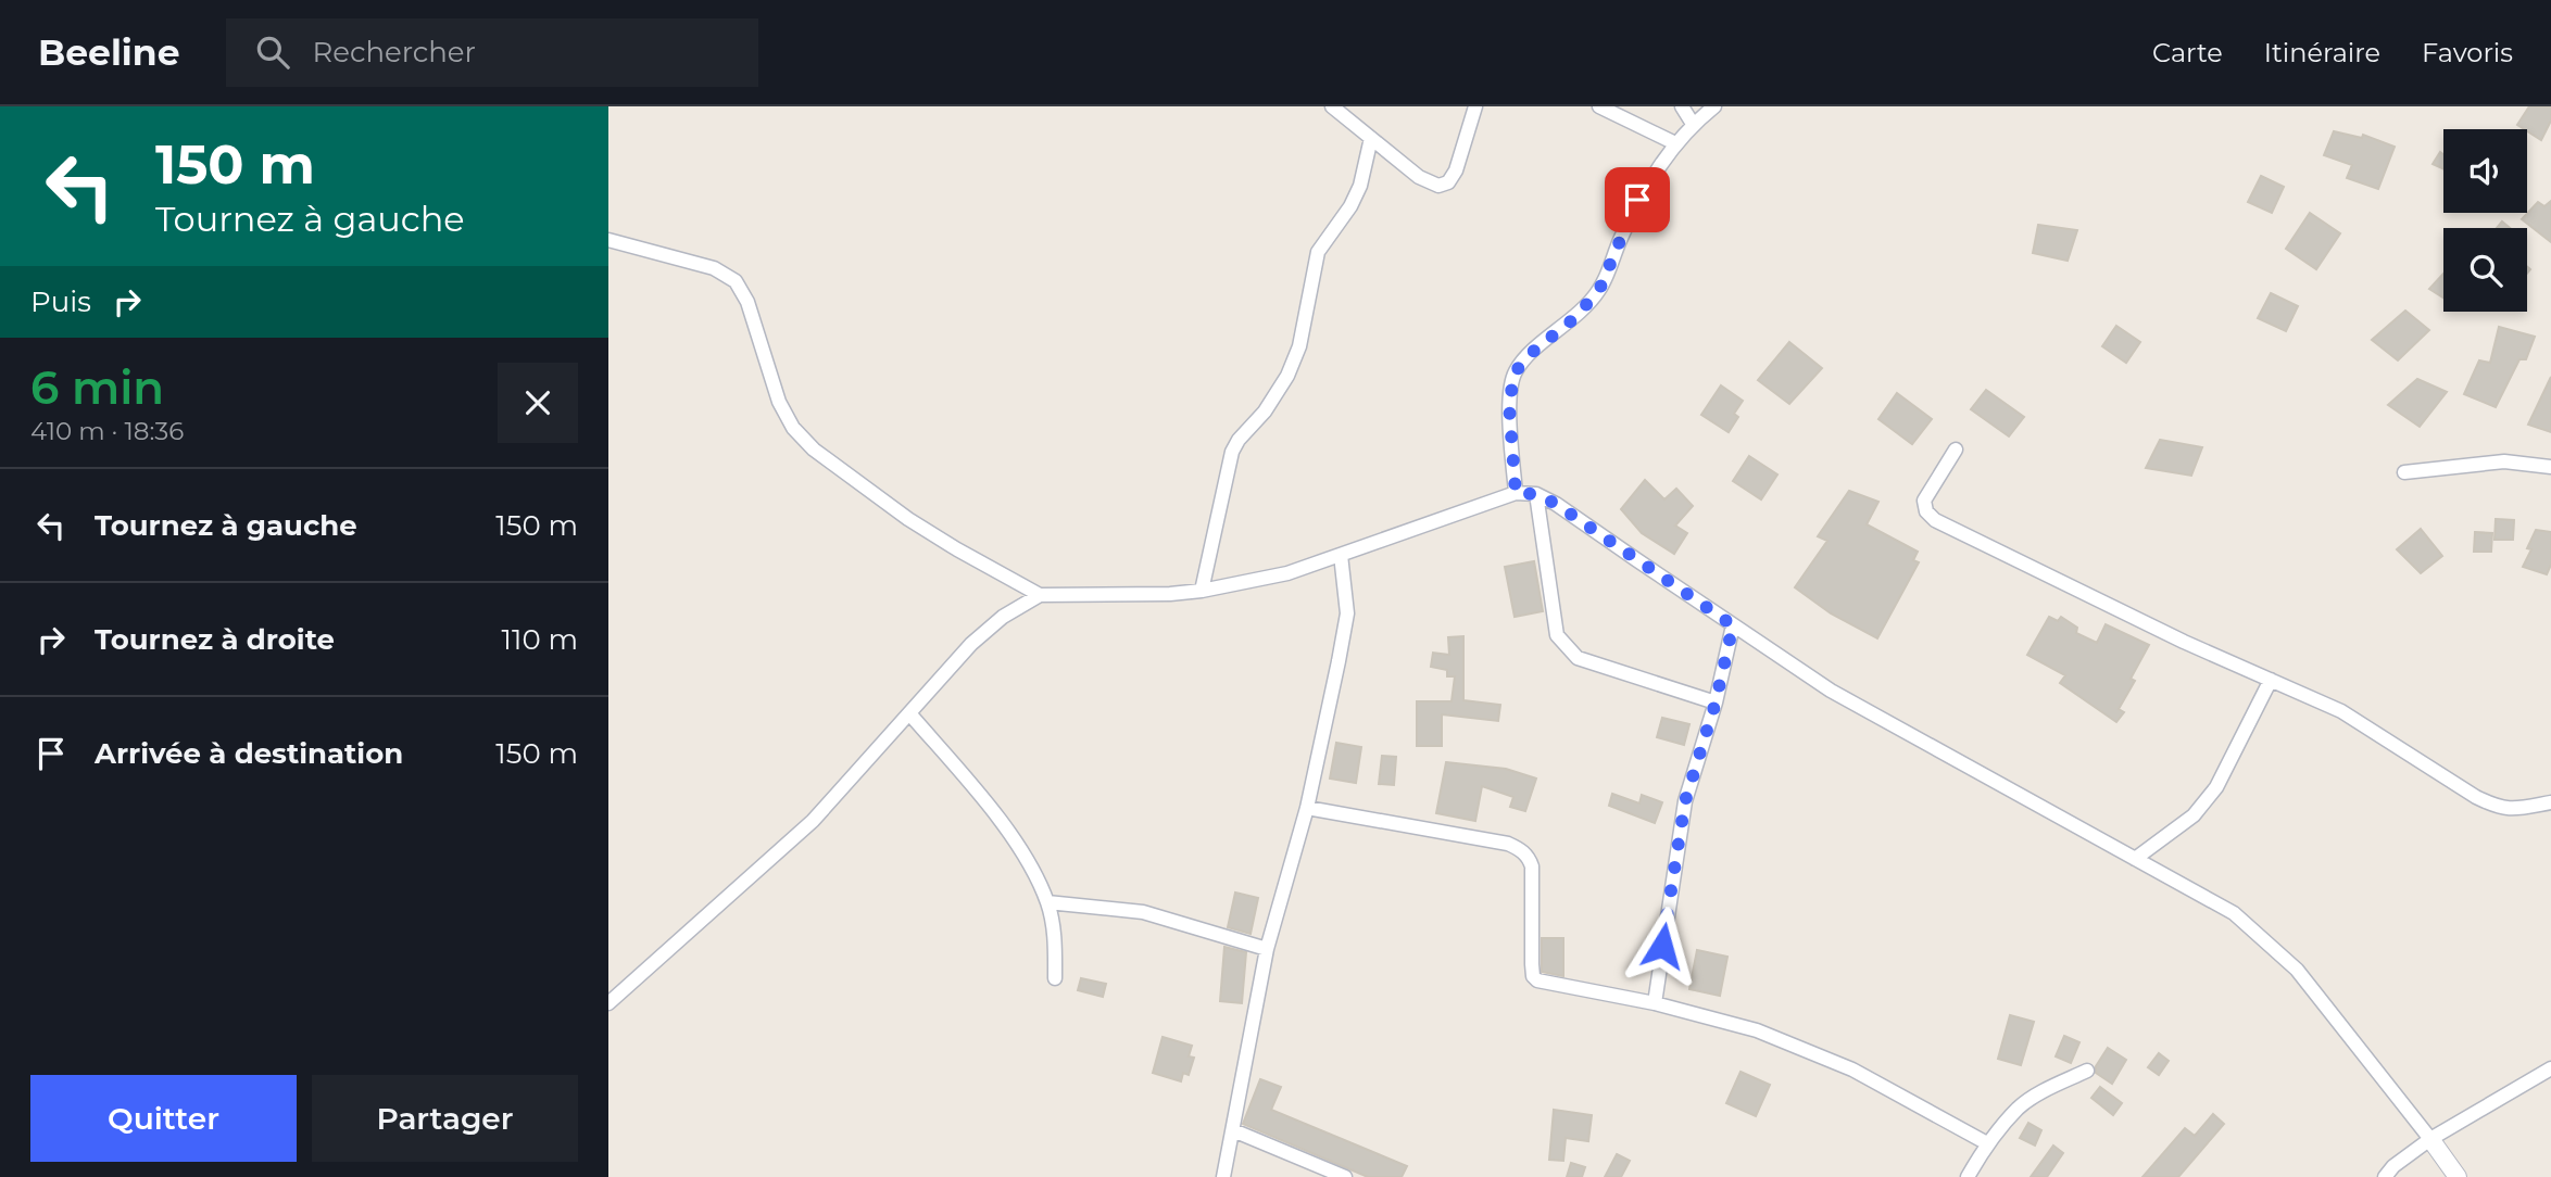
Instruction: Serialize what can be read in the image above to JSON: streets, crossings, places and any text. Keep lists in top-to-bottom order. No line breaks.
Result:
{"page":{"header":"Beeline","search":"Rechercher","nav":["Carte","Itinéraire","Favoris"],"turn":["150 m","Tournez à gauche"],"then":"Puis","heading":["6 min","410 m · 18:36"],"list":[{"name":"Tournez à gauche","value":"150 m"},{"name":"Tournez à droite","value":"110 m"},{"name":"Arrivée à destination","value":"150 m"}],"buttons":["Quitter","Partager"]}}
